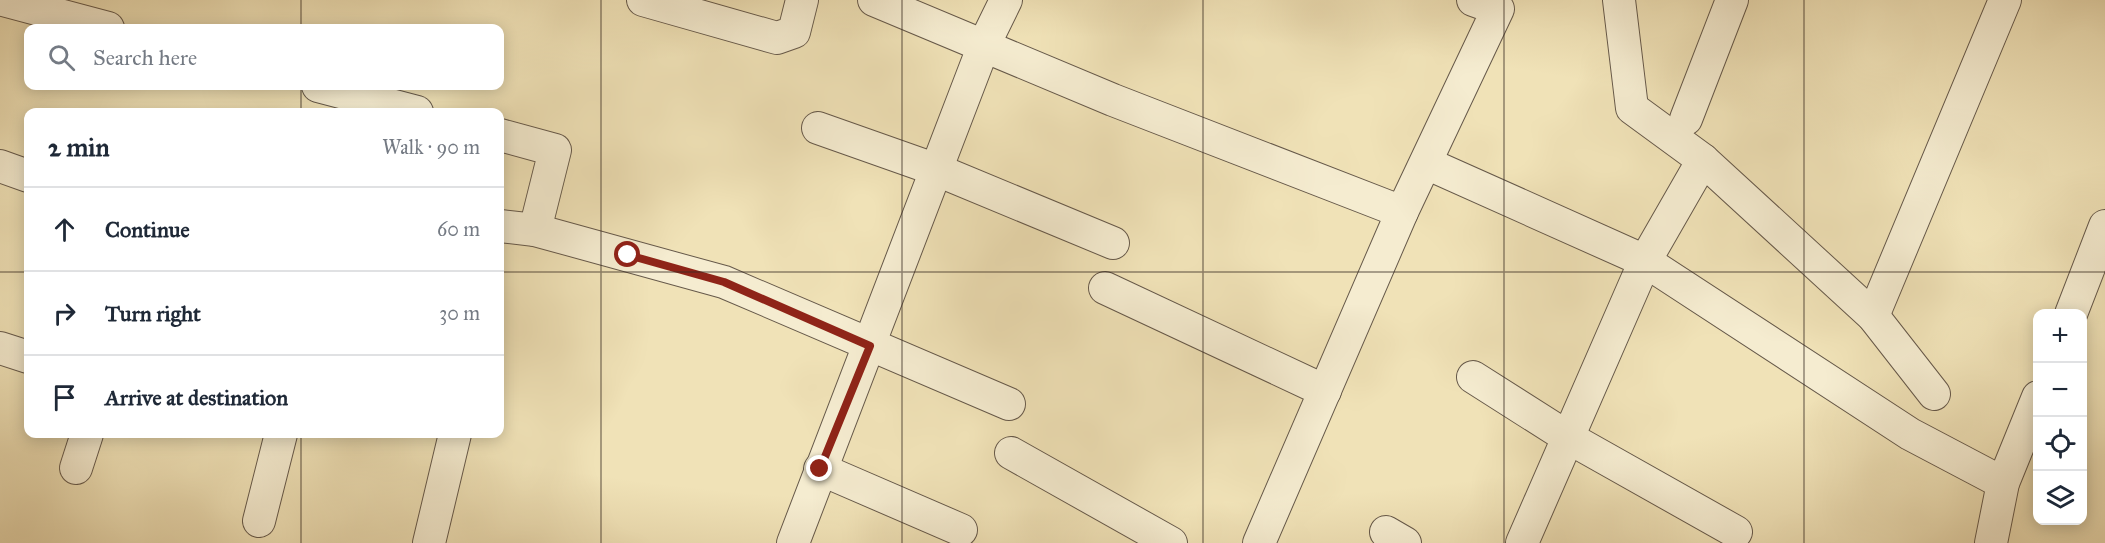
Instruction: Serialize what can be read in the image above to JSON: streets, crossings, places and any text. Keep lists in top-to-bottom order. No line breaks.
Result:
{"page":{"search":"Search here","heading":["2 min","Walk · 90 m"],"list":[["Continue","60 m"],["Turn right","30 m"],"Arrive at destination"],"map_buttons":["+","−"]}}
